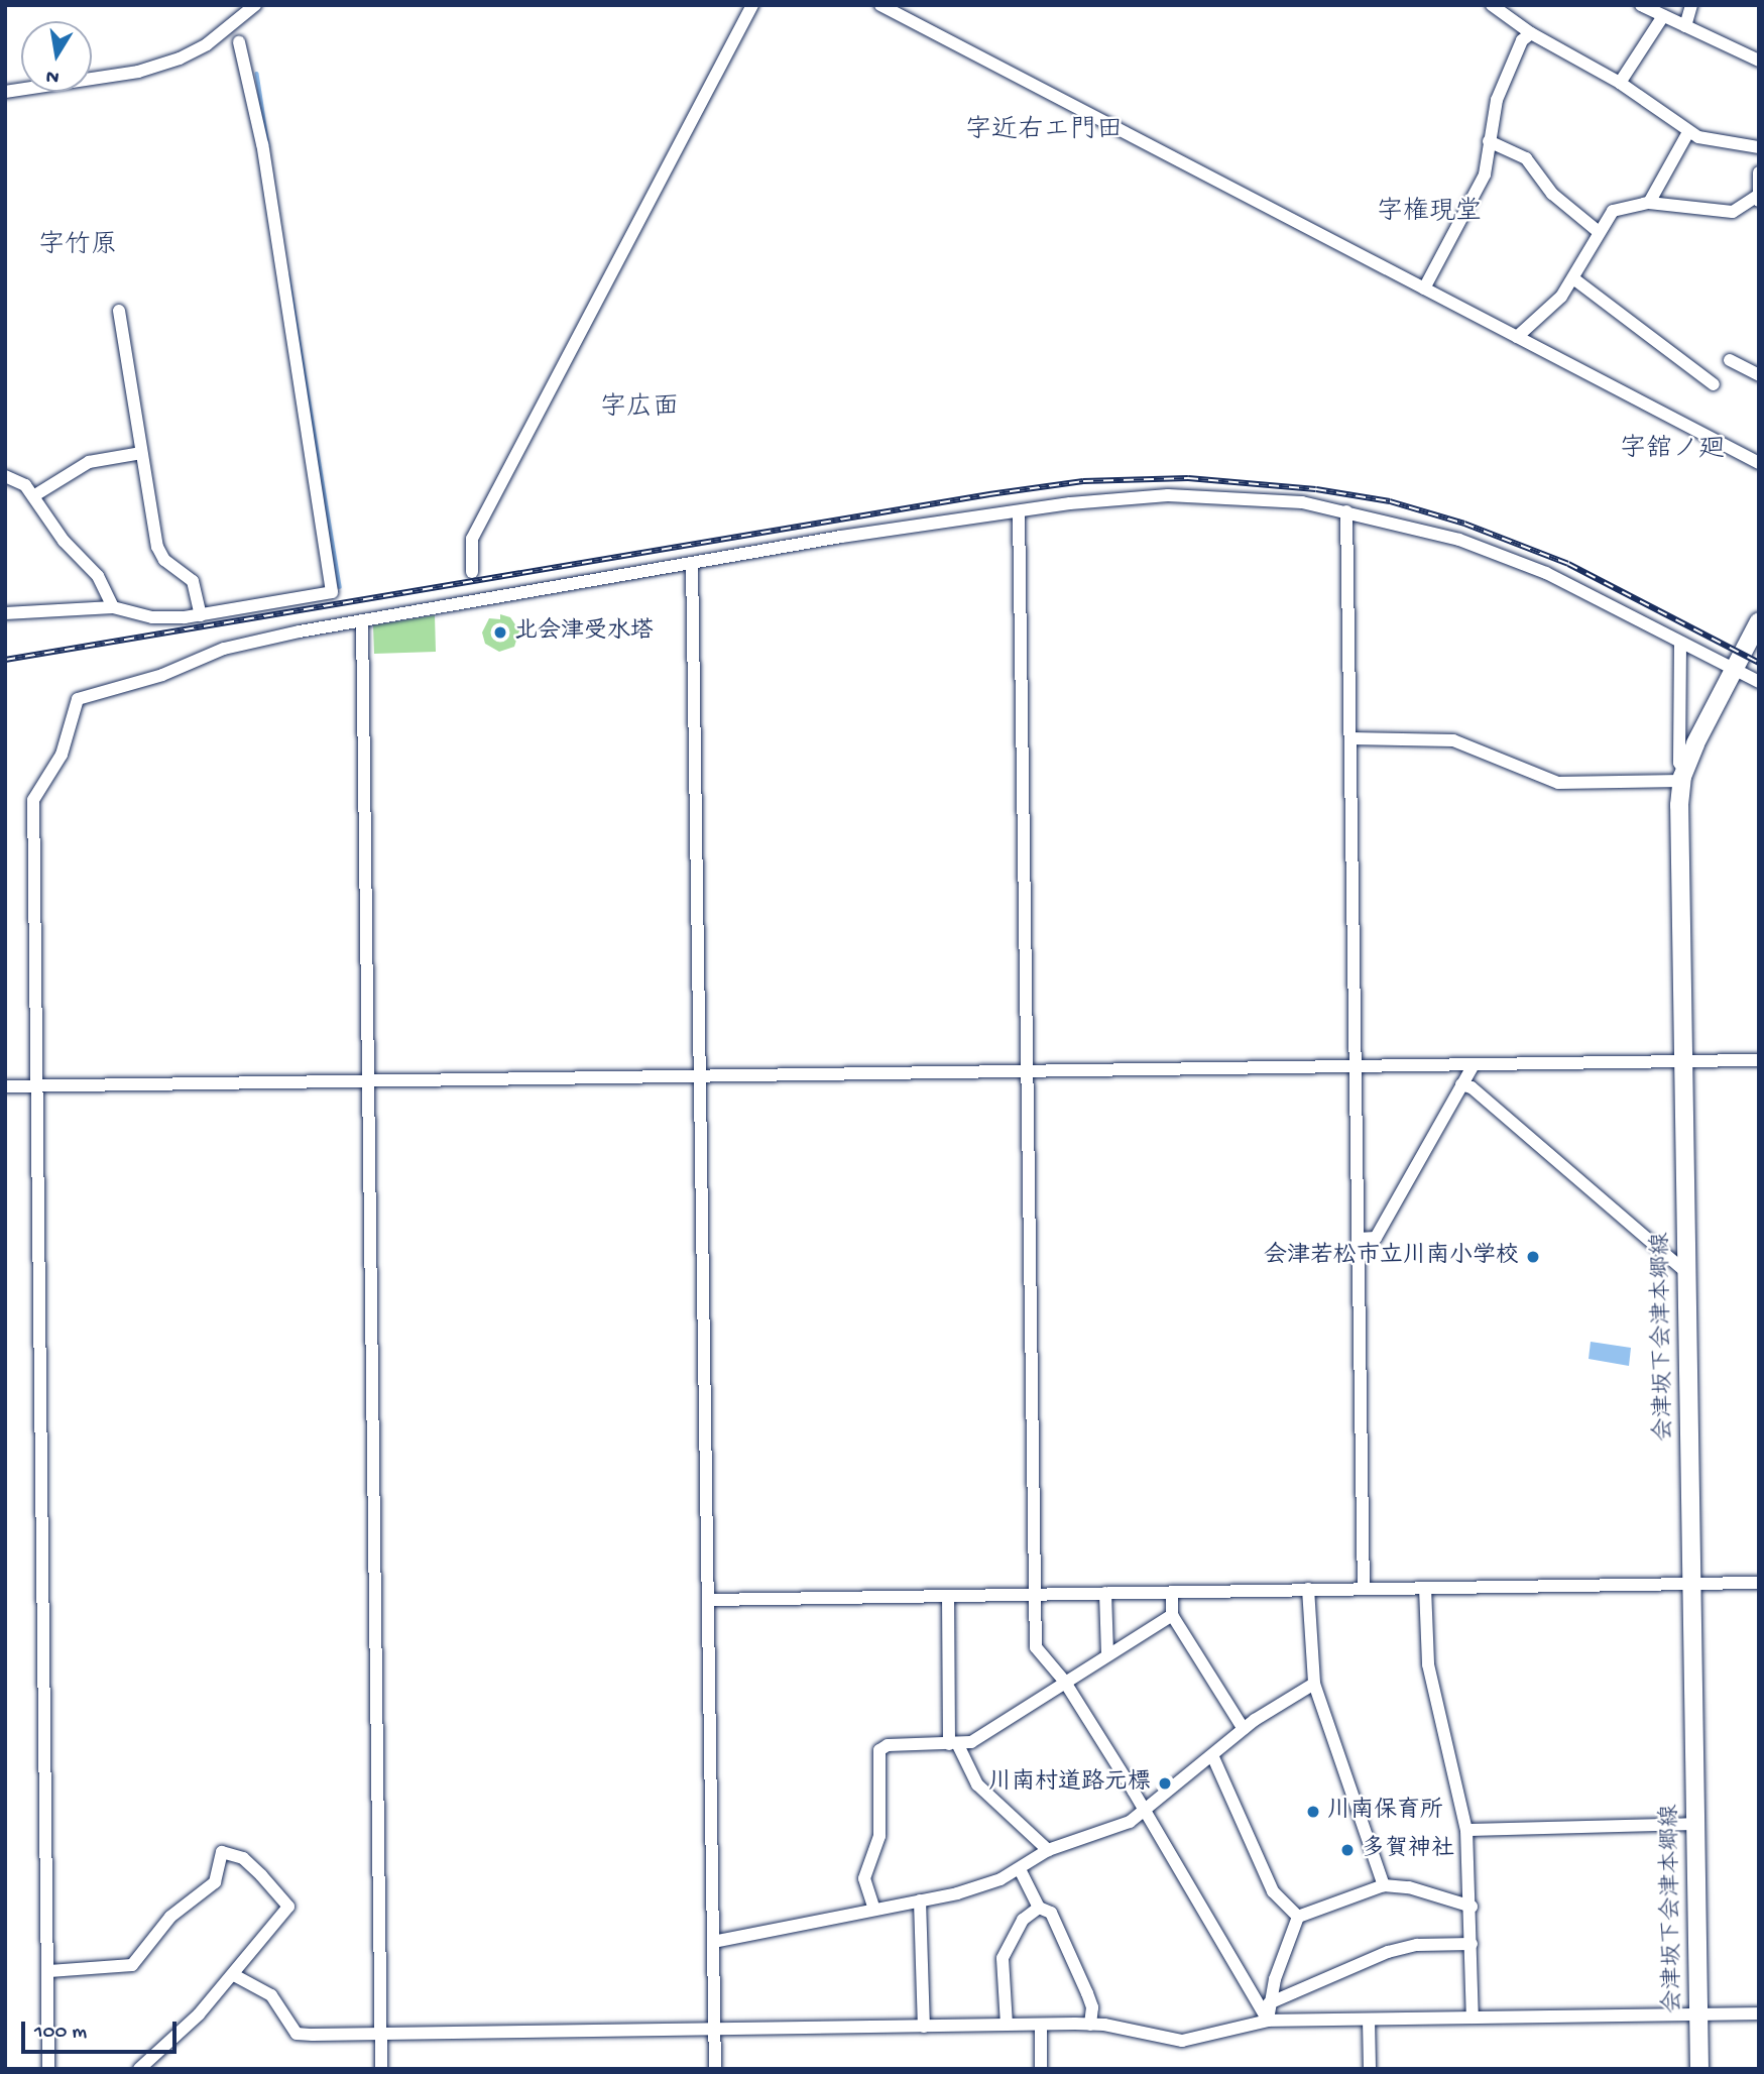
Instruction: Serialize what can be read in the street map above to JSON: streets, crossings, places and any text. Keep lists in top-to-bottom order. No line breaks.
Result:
{"streets":{"main road":["会津坂下会津本郷線"]},"districts":["字近右エ門田","字権現堂","字竹原","字広面","字舘ノ廻"],"places":["北会津受水塔","会津若松市立川南小学校","川南村道路元標","川南保育所","多賀神社"],"scale_bar":"100 m","north":"bottom"}
